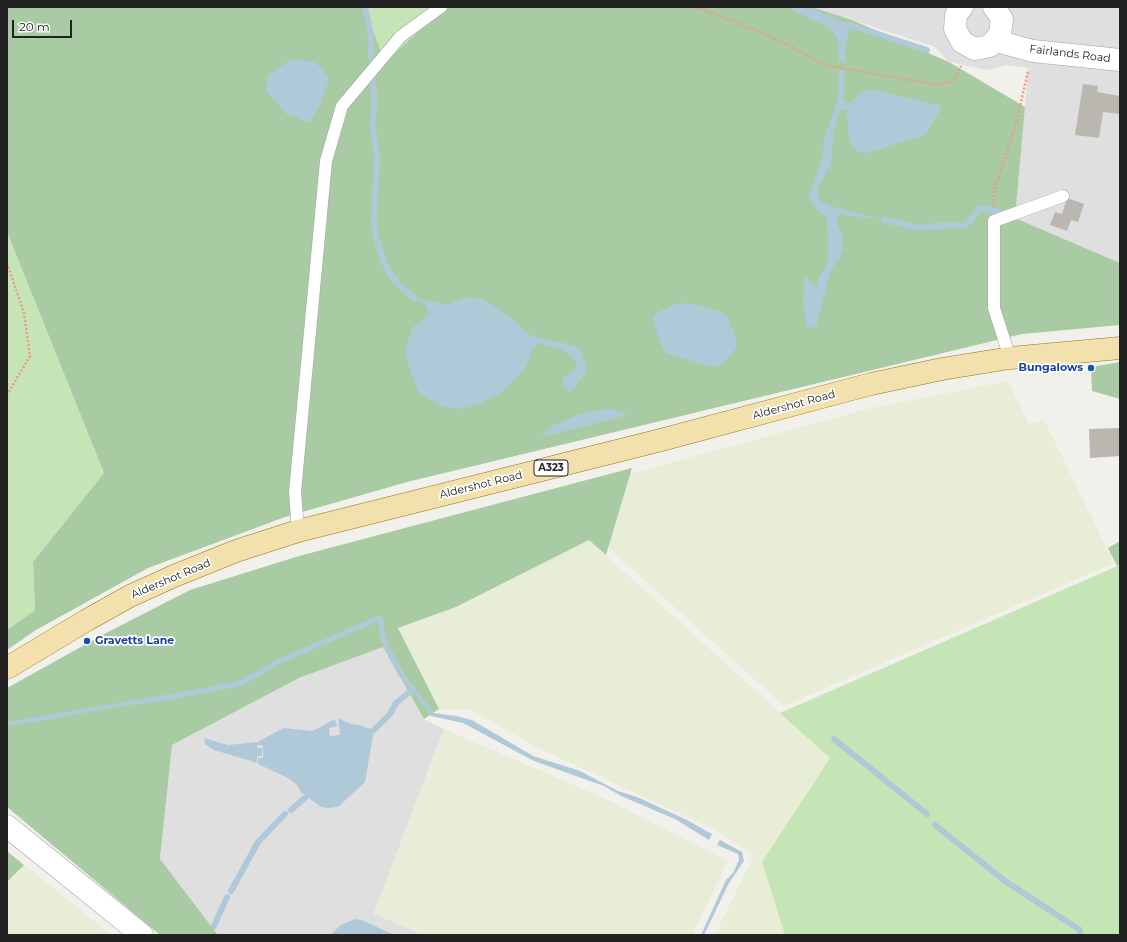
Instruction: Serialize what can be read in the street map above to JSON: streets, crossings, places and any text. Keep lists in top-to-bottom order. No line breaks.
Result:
{"streets":{"main road":["Aldershot Road","A323"],"street":["Fairlands Road"]},"places":["Bungalows","Gravetts Lane"],"scale_bar":"20 m"}
